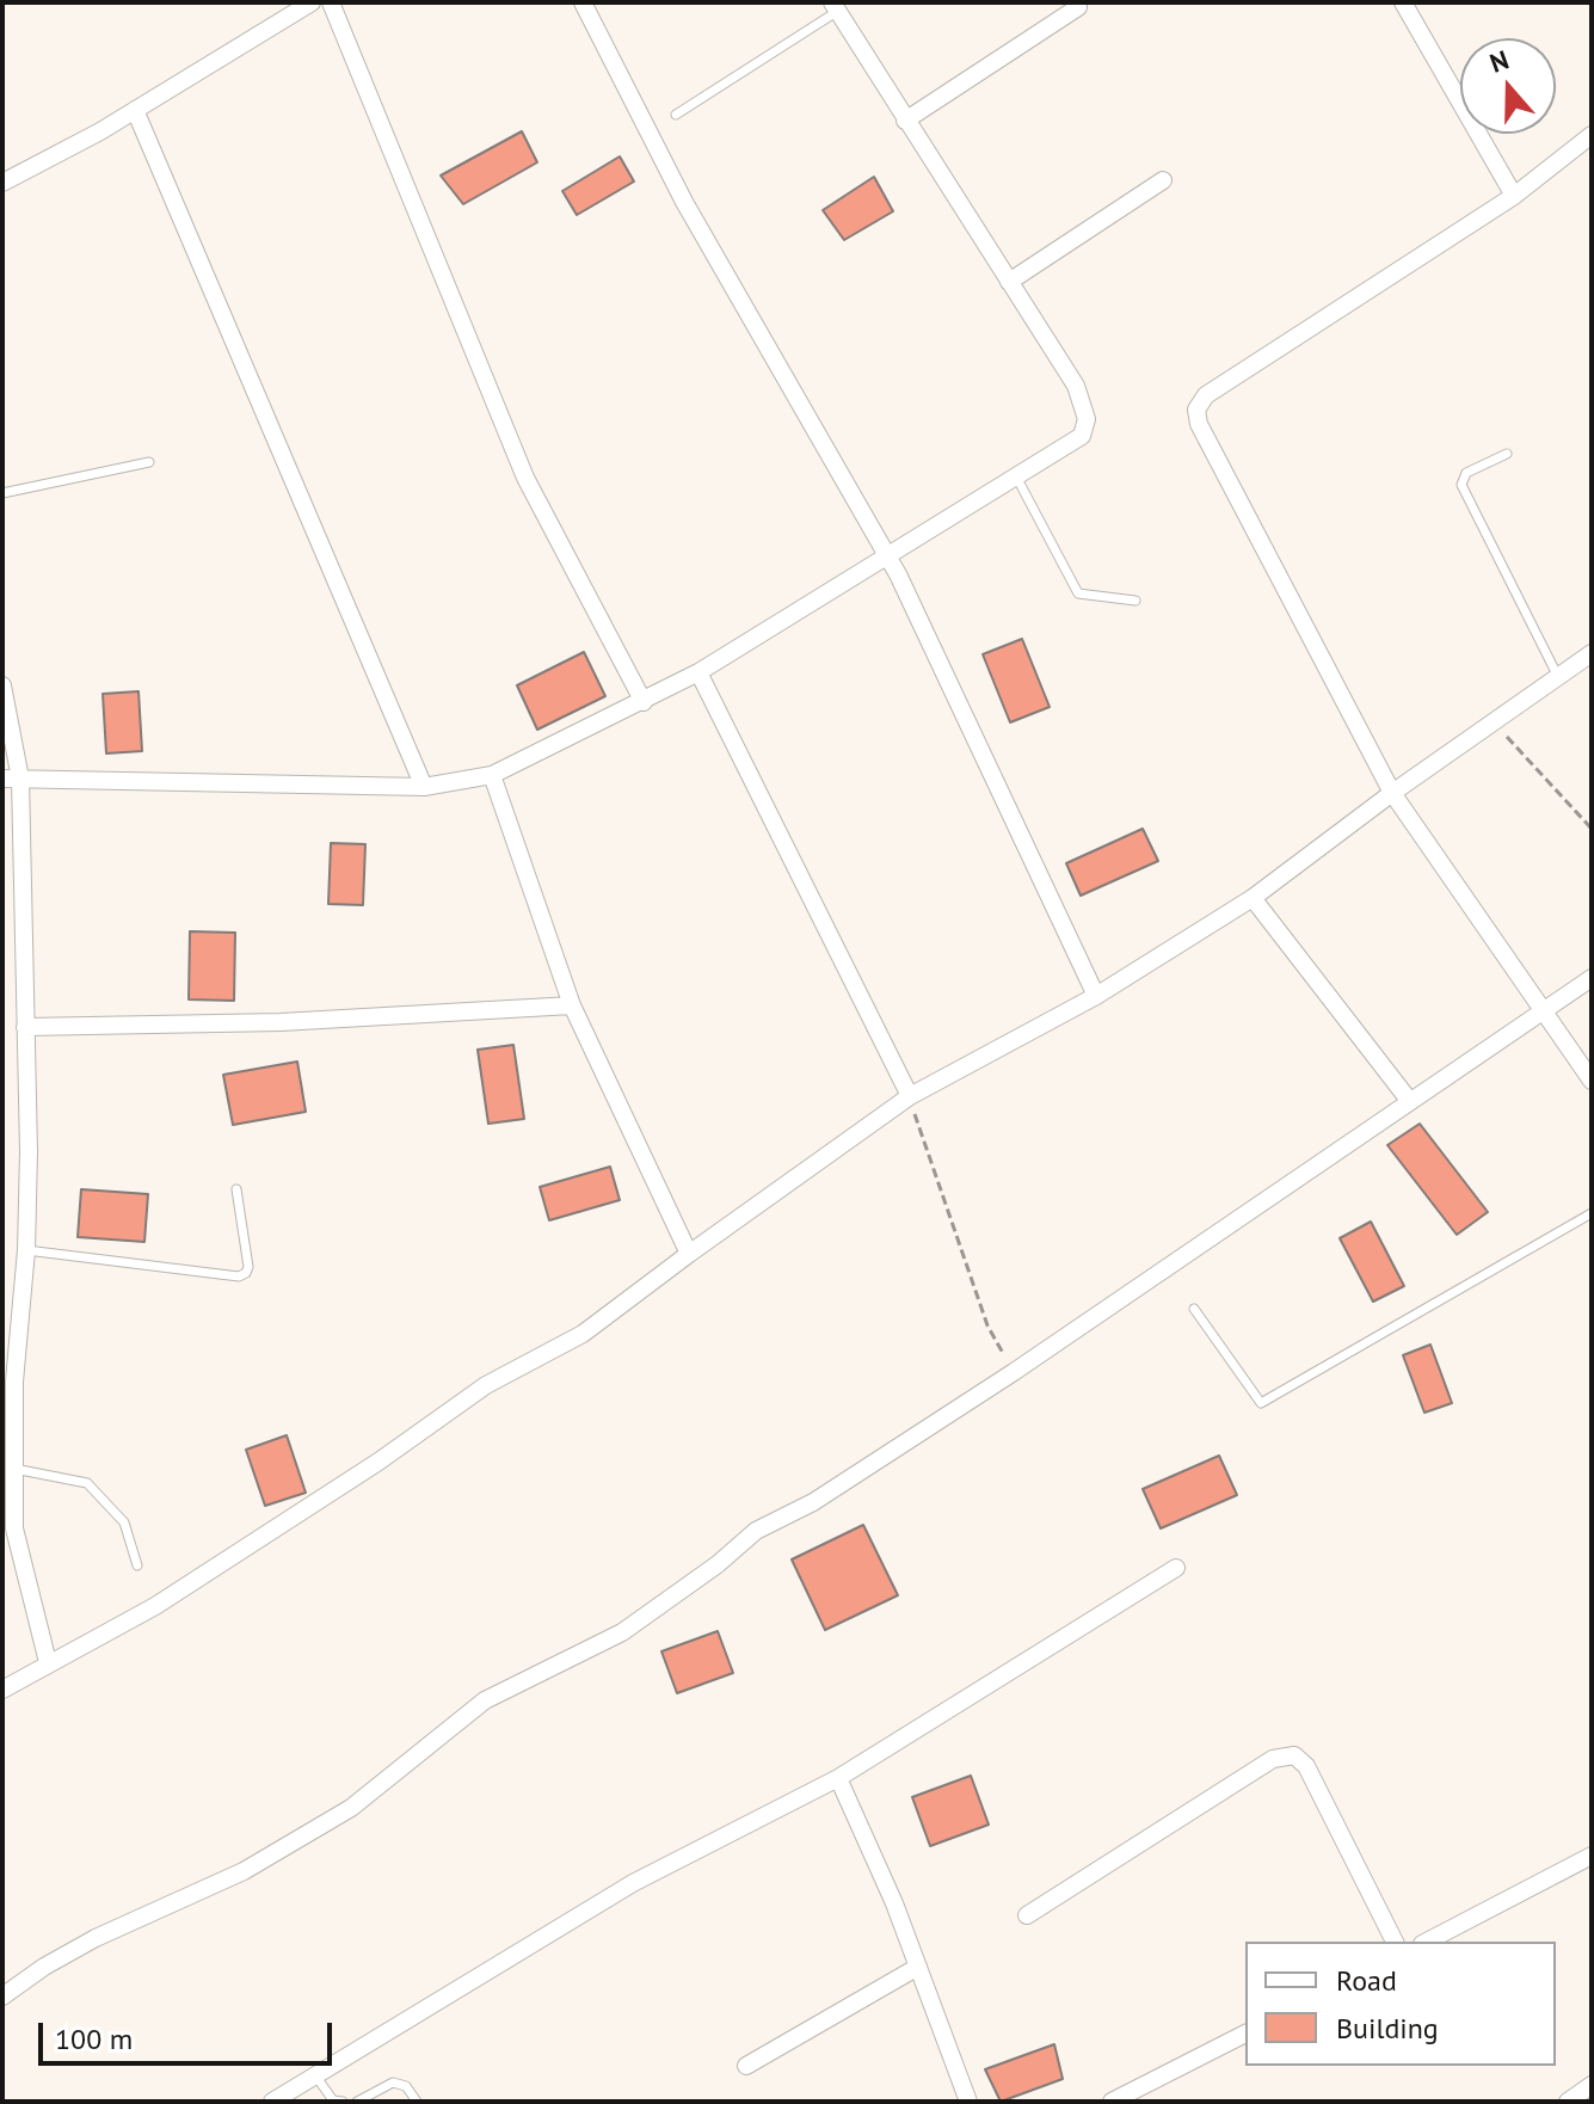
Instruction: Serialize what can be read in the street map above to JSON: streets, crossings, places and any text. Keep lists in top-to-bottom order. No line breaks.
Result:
{"legend":["Road","Building"],"scale_bar":"100 m","north":"top"}
